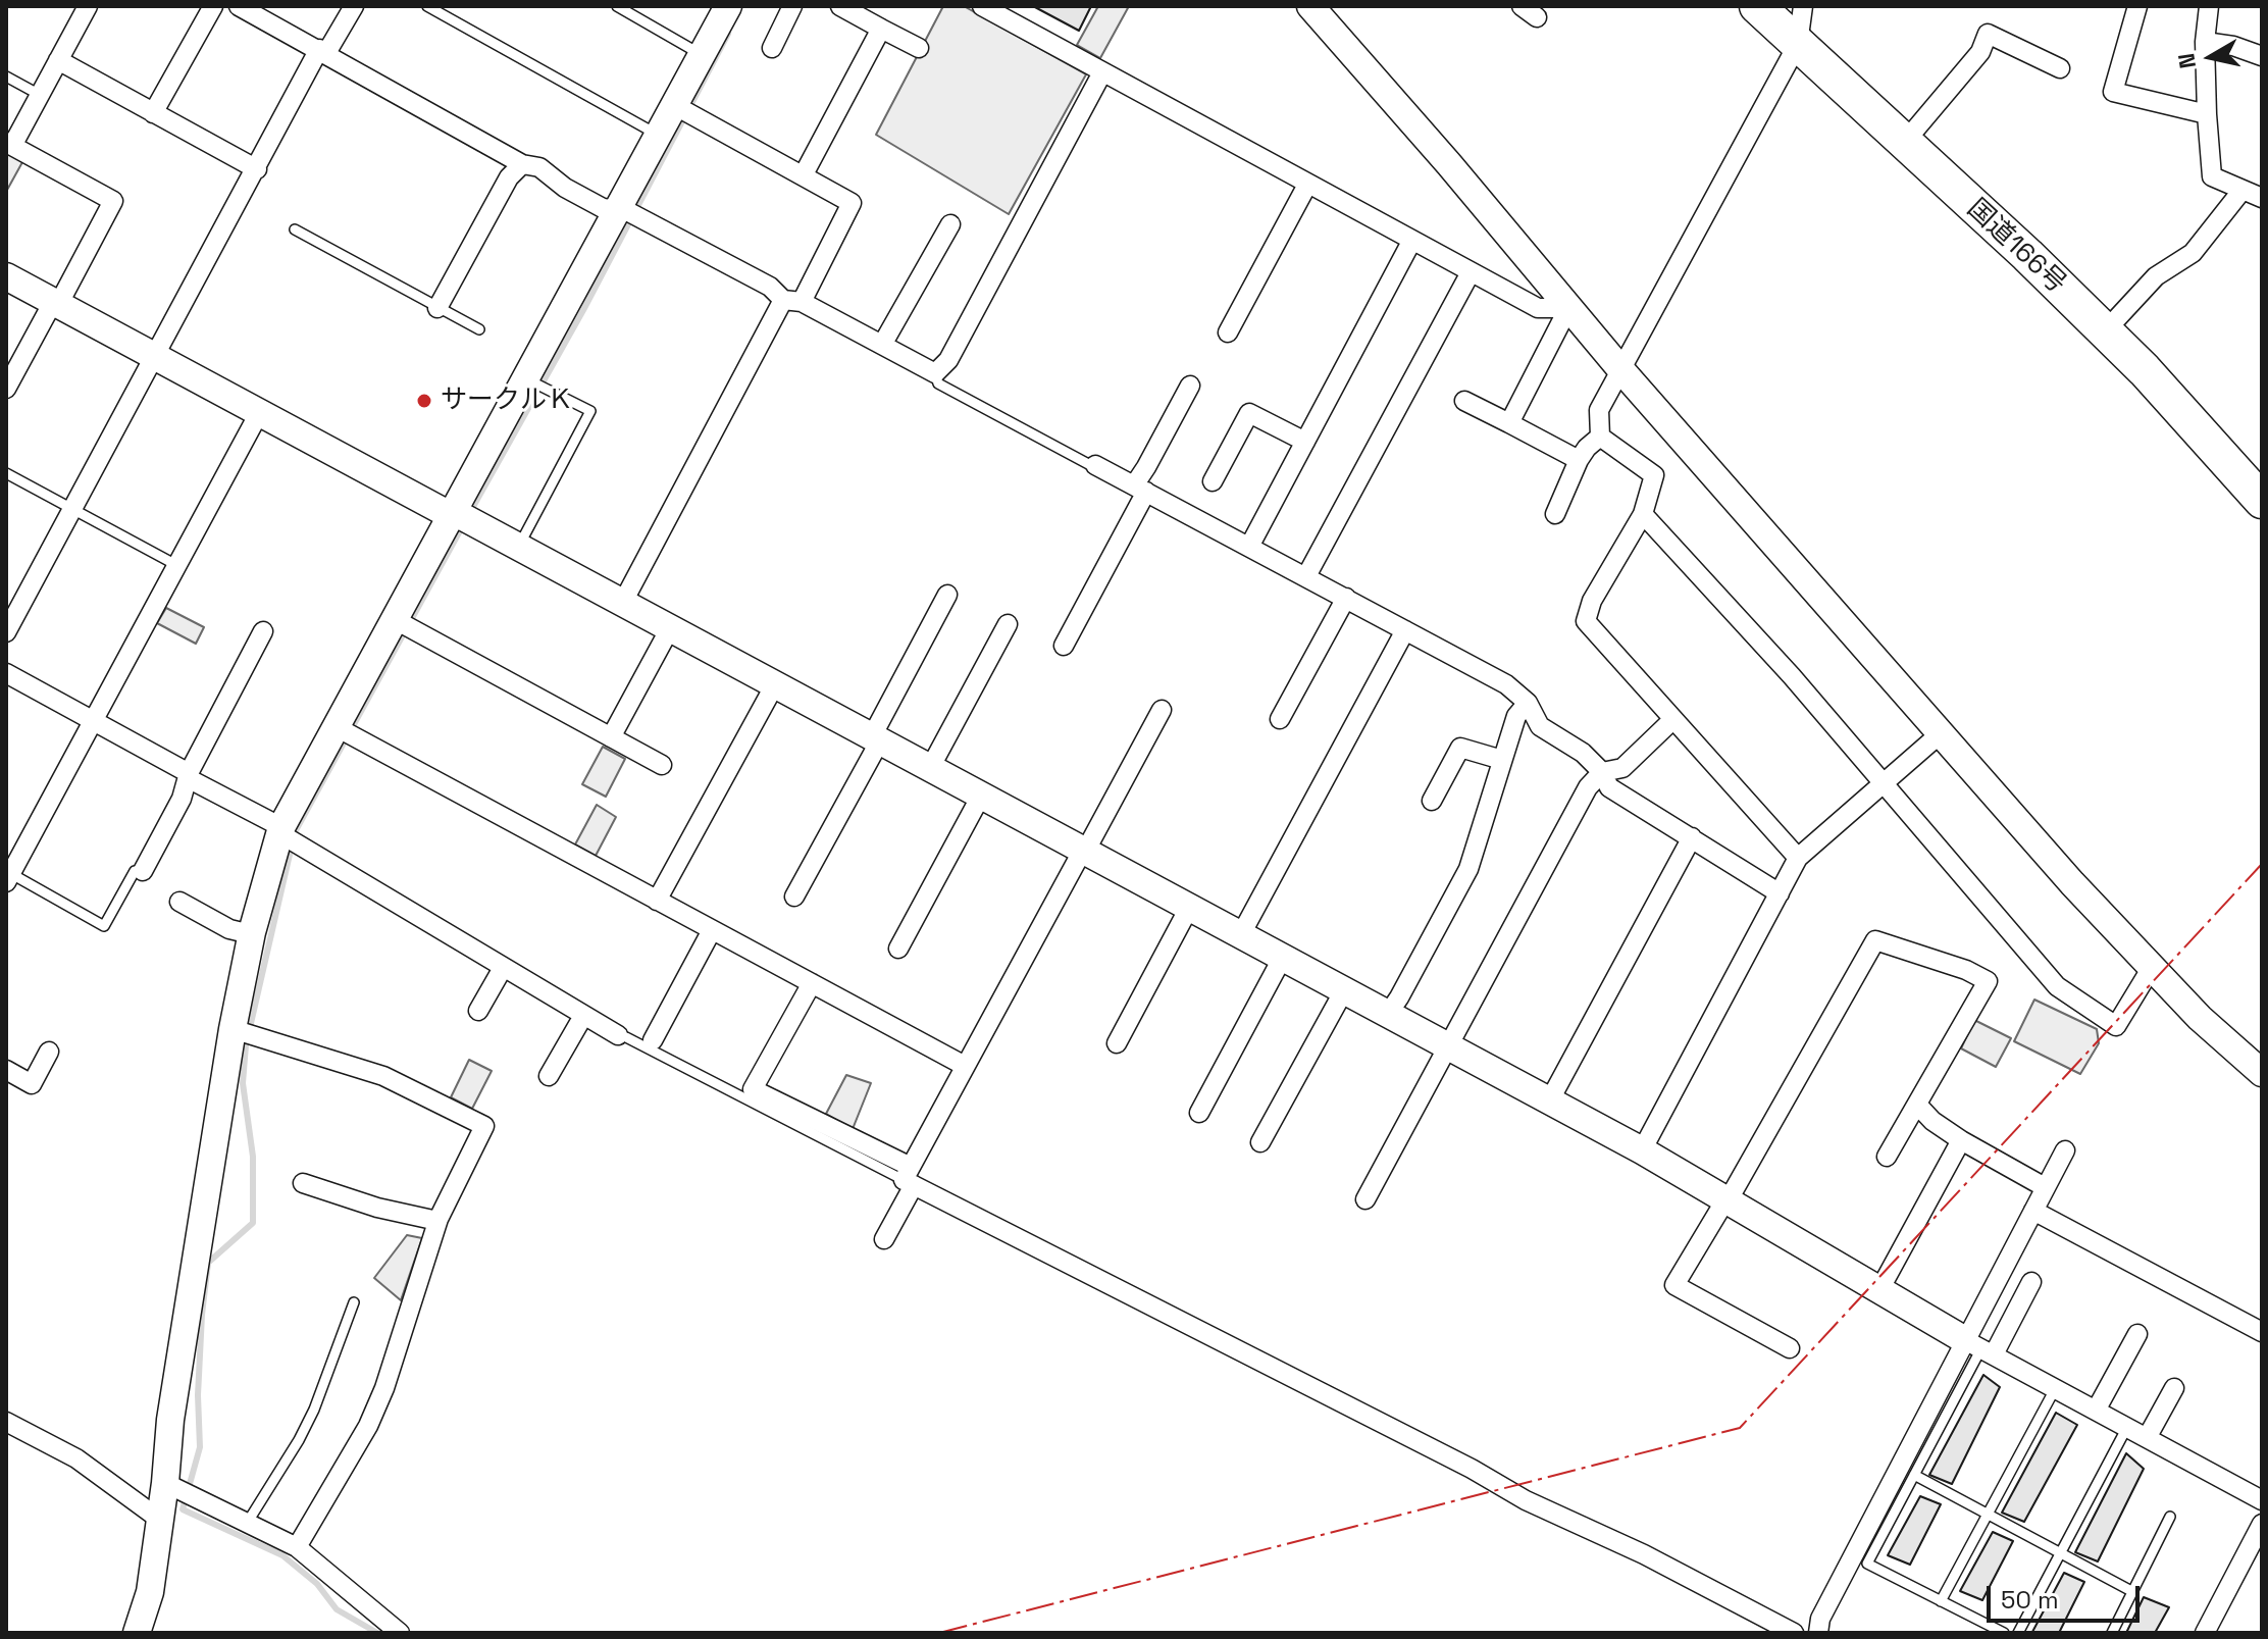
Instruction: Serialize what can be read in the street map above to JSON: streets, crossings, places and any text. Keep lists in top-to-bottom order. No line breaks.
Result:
{"streets":{"highway":["国道166号"]},"places":["サークルＫ"],"scale_bar":"50 m","north":"left"}
